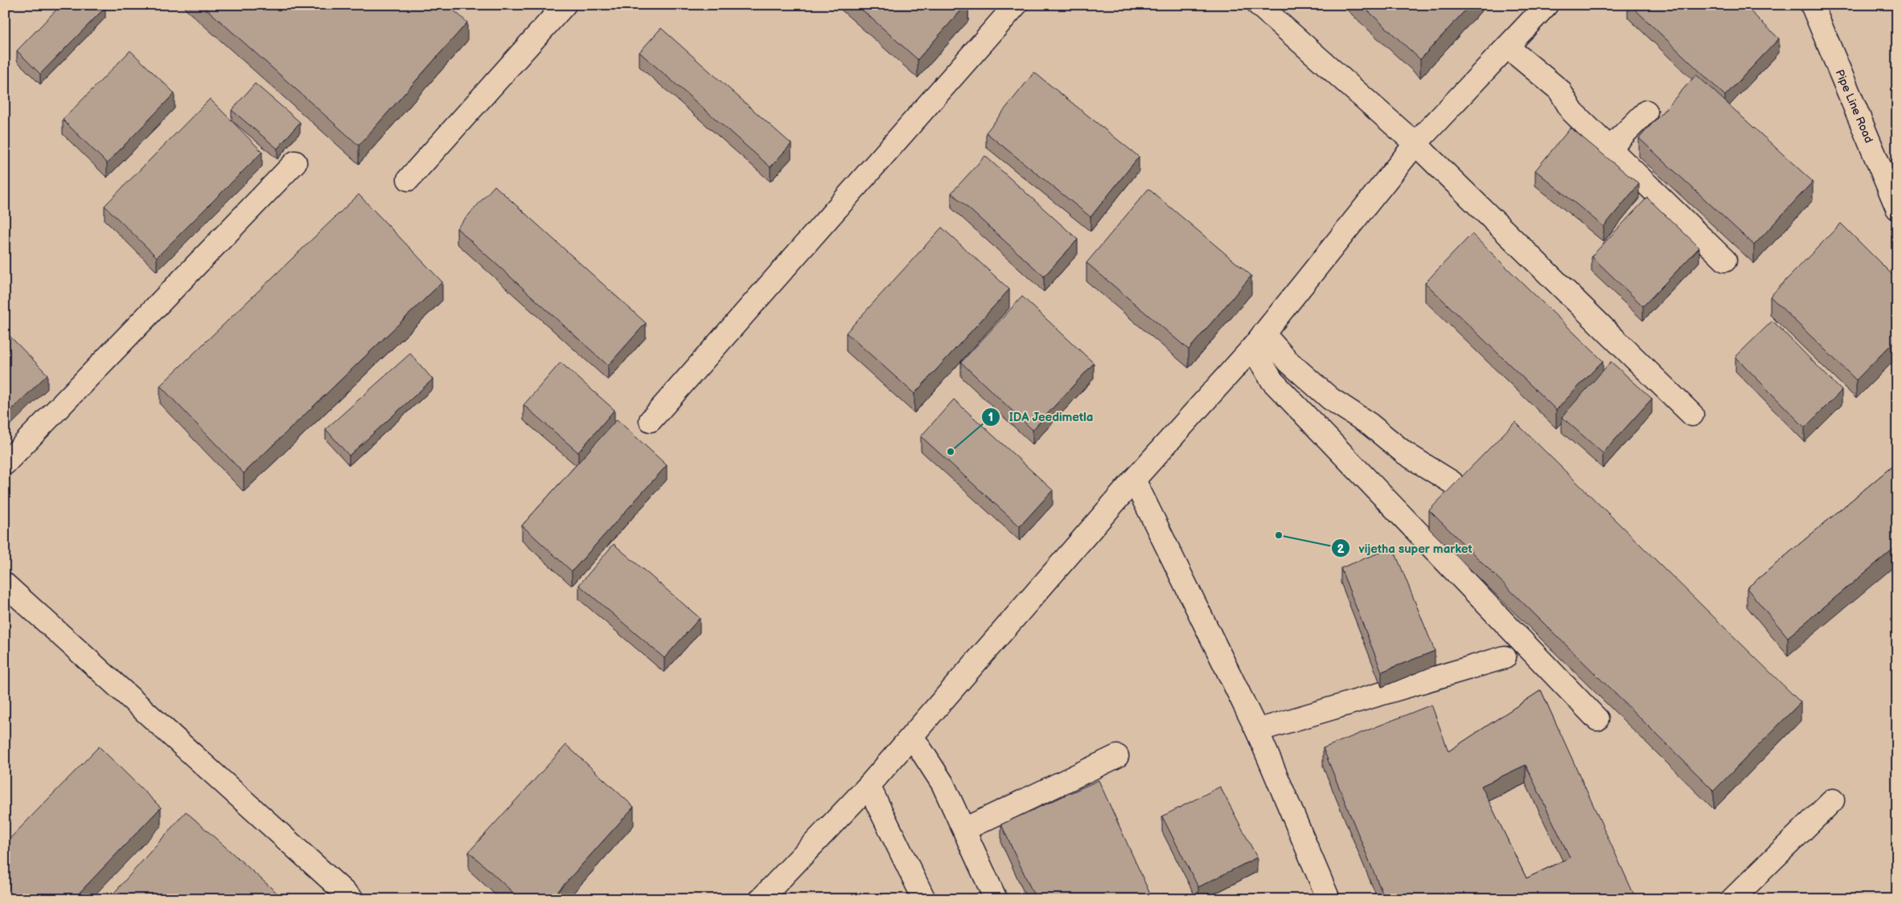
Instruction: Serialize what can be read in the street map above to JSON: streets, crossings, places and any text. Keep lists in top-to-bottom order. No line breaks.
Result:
{"streets":{"street":["Pipe Line Road"]},"places":["IDA Jeedimetla","vijetha super market"]}
